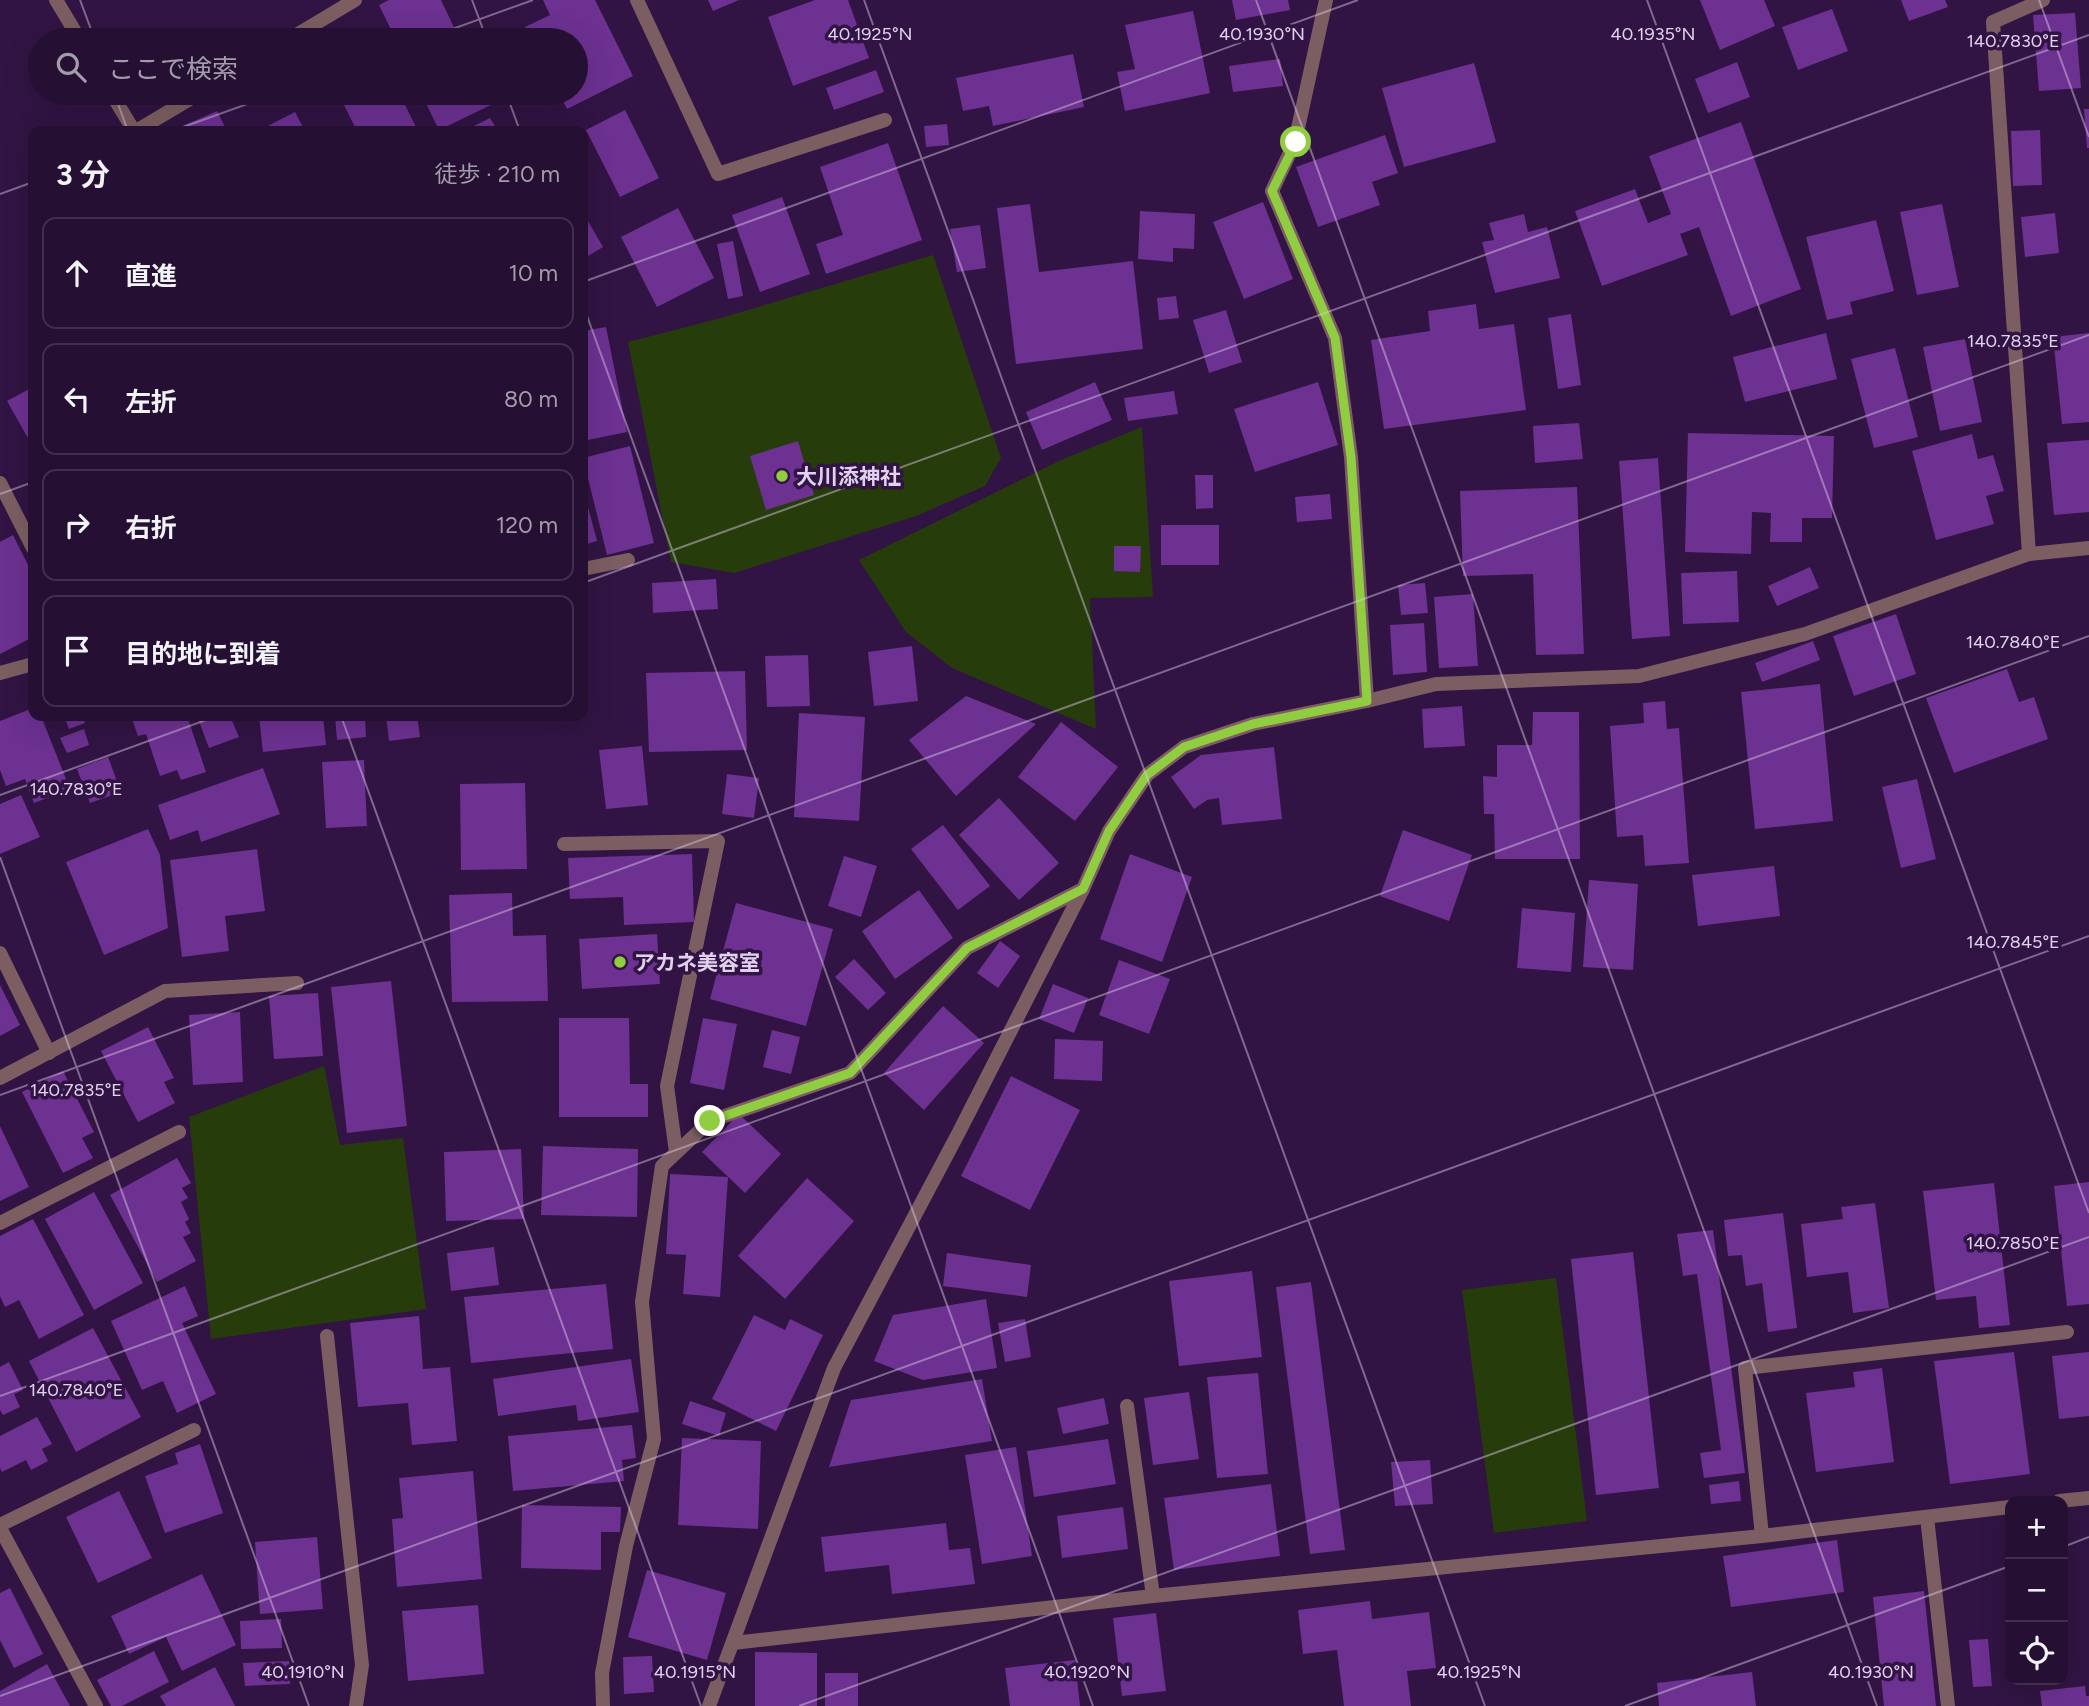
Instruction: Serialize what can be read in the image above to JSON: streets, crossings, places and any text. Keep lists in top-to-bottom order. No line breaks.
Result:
{"places":["大川添神社","アカネ美容室"],"page":{"search":"ここで検索","heading":["3 分","徒歩 · 210 m"],"list":[["直進","10 m"],["左折","80 m"],["右折","120 m"],"目的地に到着"],"map_buttons":["+","−"]},"coordinates":["40.1935°N","40.1925°N","40.1930°N","140.7830°E","140.7835°E","140.7840°E","140.7845°E","140.7850°E","40.1910°N","40.1915°N","40.1920°N"]}
